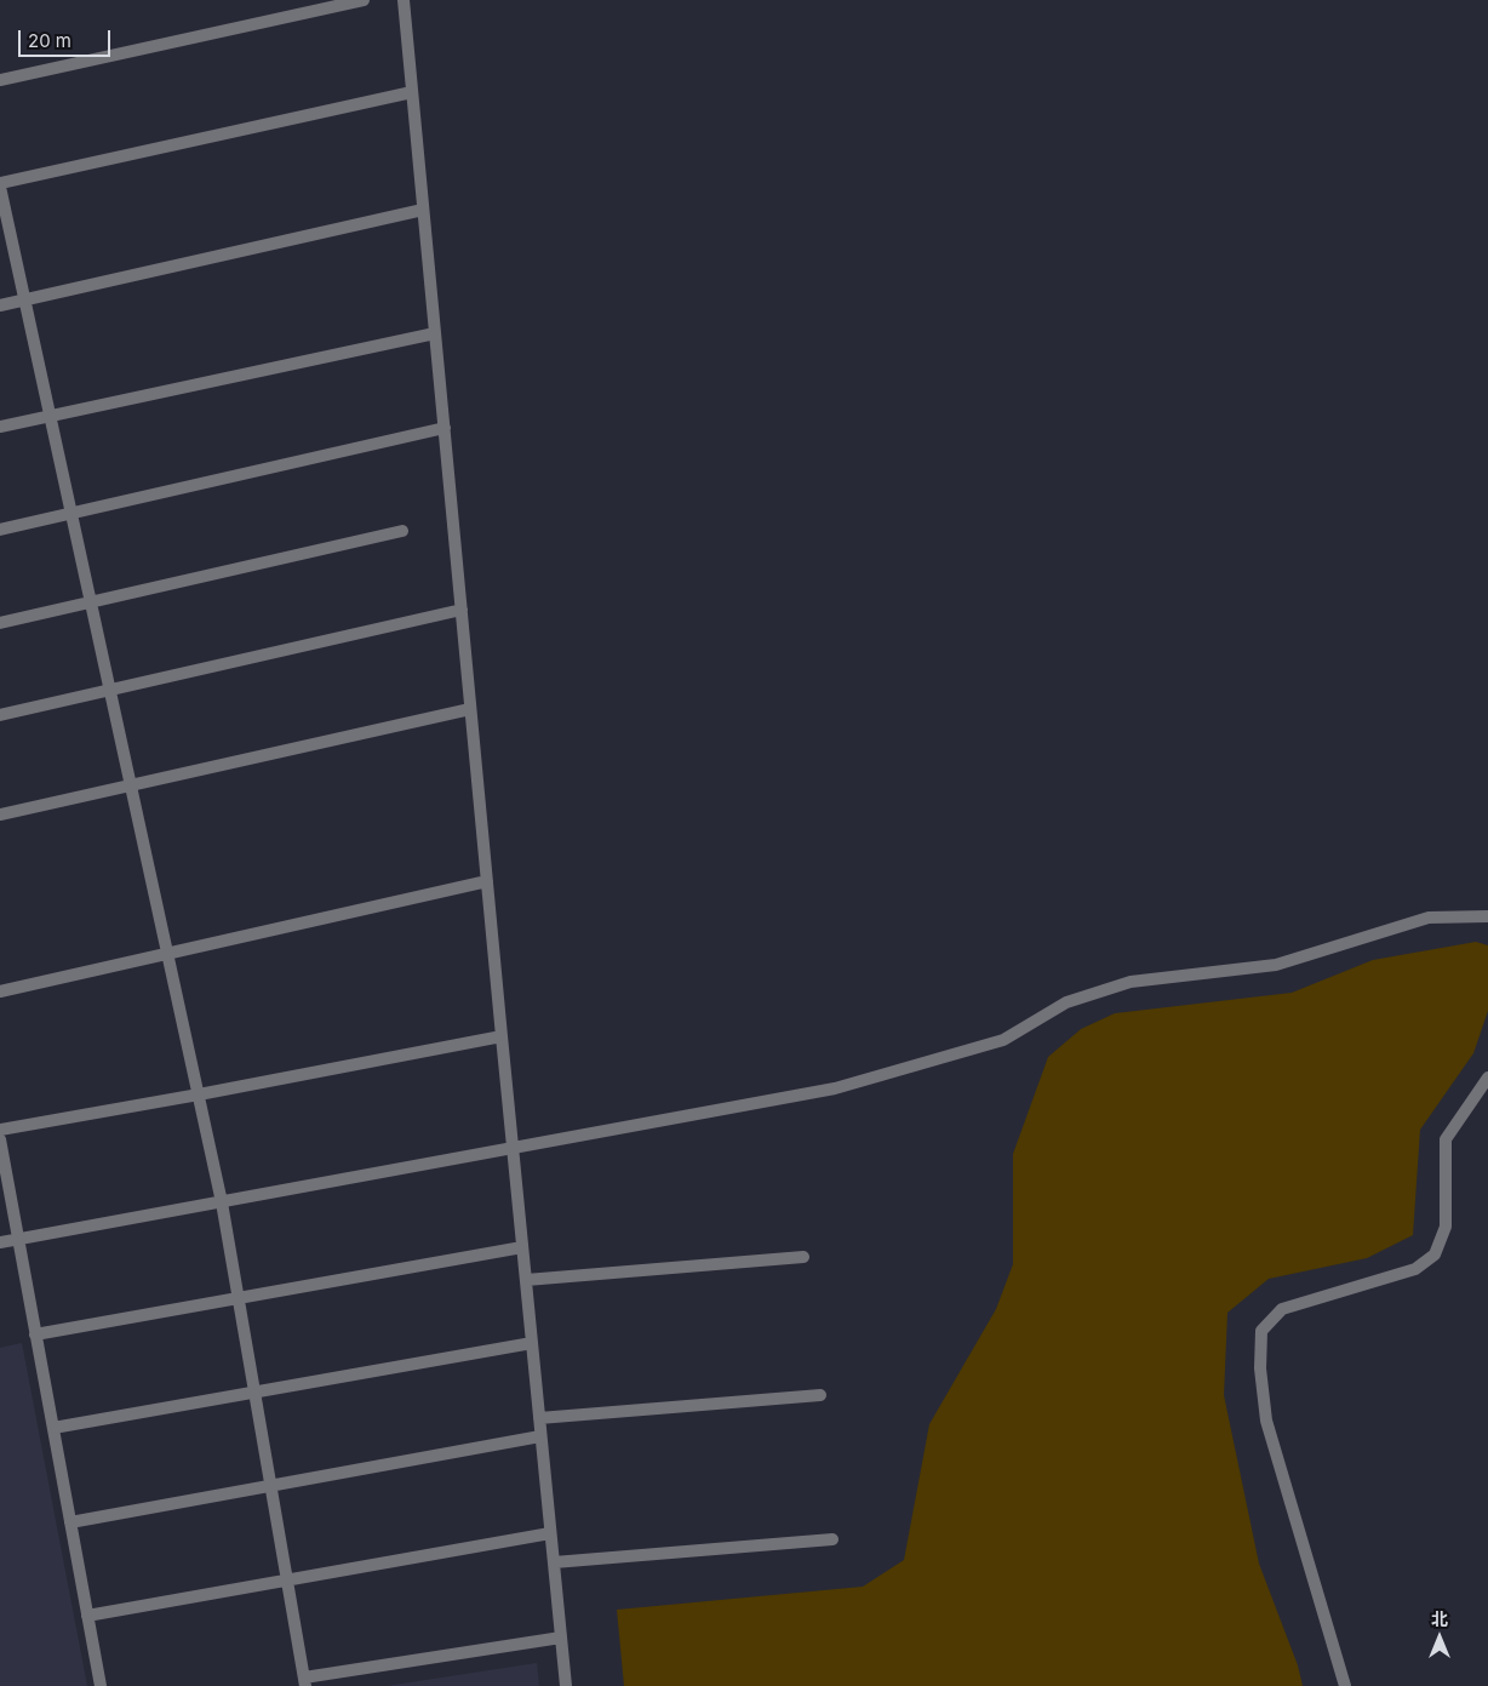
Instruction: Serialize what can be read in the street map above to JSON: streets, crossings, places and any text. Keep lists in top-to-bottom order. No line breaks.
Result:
{"scale_bar":"20 m","north":"top"}
